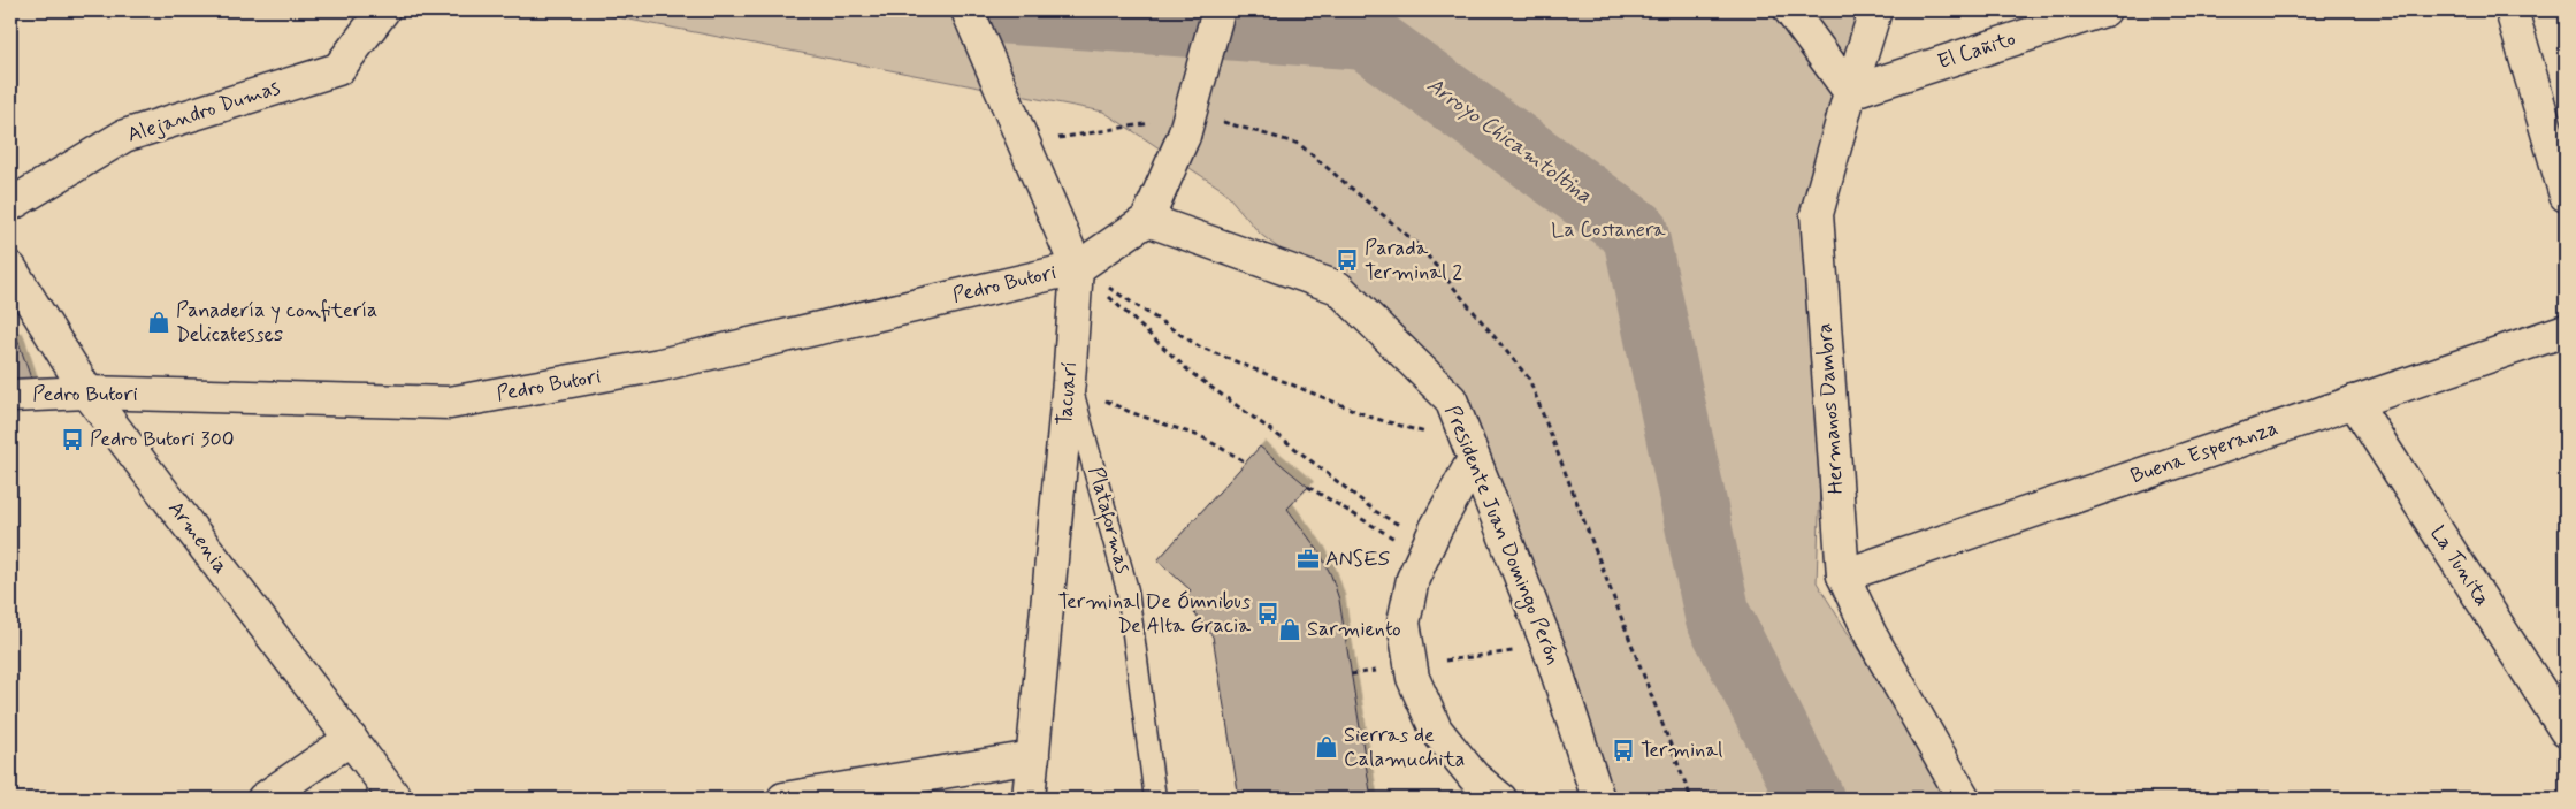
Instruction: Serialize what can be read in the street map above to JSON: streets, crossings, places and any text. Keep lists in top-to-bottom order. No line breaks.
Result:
{"streets":{"street":["El Cañito","Alejandro Dumas","Pedro Butori","Tacuarí","Hermanos Dambra","Buena Esperanza","Presidente Juan Domingo Perón","Armenia","La Tunita"],"lane":["Plataformas"]},"crossings":[["El Cañito","Hermanos Dambra"],["Pedro Butori","Tacuarí"],["Pedro Butori","Armenia"],["Tacuarí","Plataformas"],["Hermanos Dambra","Buena Esperanza"],["Buena Esperanza","La Tunita"]],"water":["Arroyo Chicamtoltina"],"parks":["La Costanera"],"places":{"bus stop":["Parada Terminal 2","Pedro Butori 300","Terminal De Ómnibus De Alta Gracia","Terminal"],"shop":["Panadería y confitería Delicatesses","Sarmiento","Sierras de Calamuchita"],"office":["ANSES"]}}
